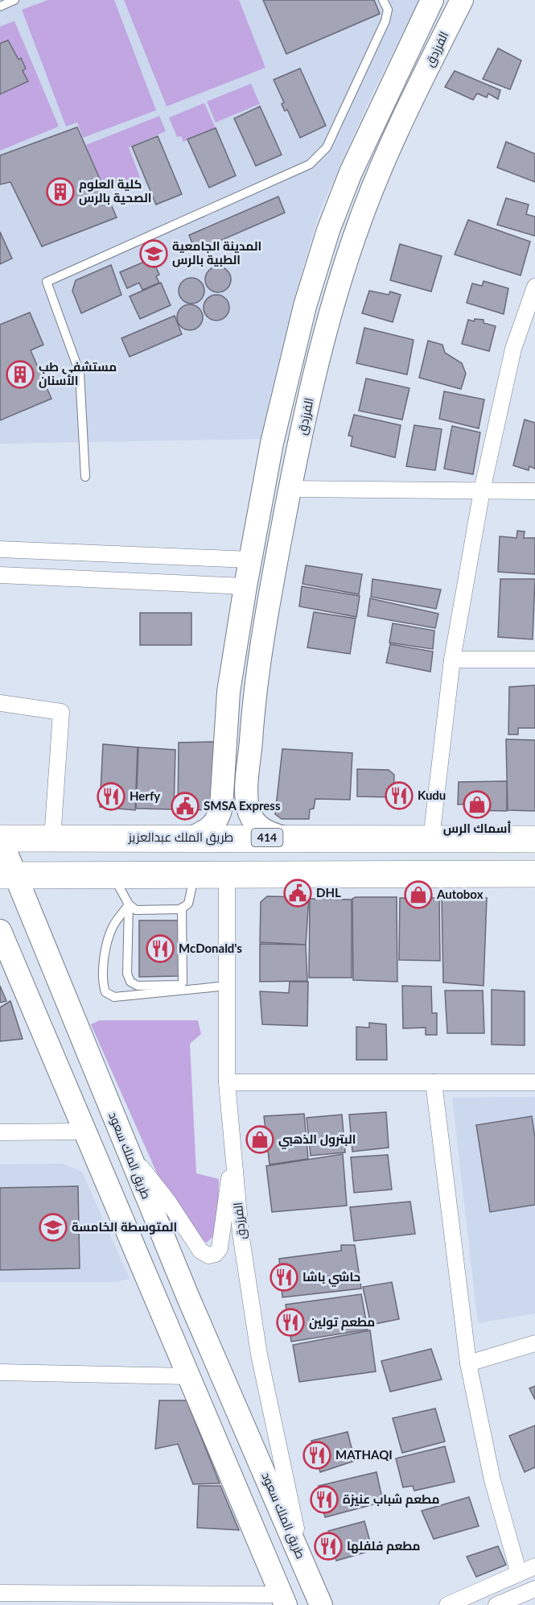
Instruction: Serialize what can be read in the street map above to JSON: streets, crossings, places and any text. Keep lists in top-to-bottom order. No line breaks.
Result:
{"streets":{"highway":["طريق الملك عبدالعزيز","414"],"street":["الفرزدق","طريق الملك سعود"]},"crossings":[["الفرزدق","طريق الملك عبدالعزيز"],["الفرزدق","طريق الملك سعود"],["طريق الملك عبدالعزيز","طريق الملك سعود"]],"places":{"building":["كلية العلوم الصحية بالرس","مستشفى طب الأسنان"],"school or university":["المدينة الجامعية الطبية بالرس","المتوسطة الخامسة"],"restaurant":["Kudu","Herfy","McDonald's","حاشي باشا","مطعم تولين","MATHAQI","مطعم شباب عنيزة","مطعم فلفلها"],"shop":["أسماك الرس","Autobox","البترول الذهبي"],"public building":["SMSA Express","DHL"]}}
